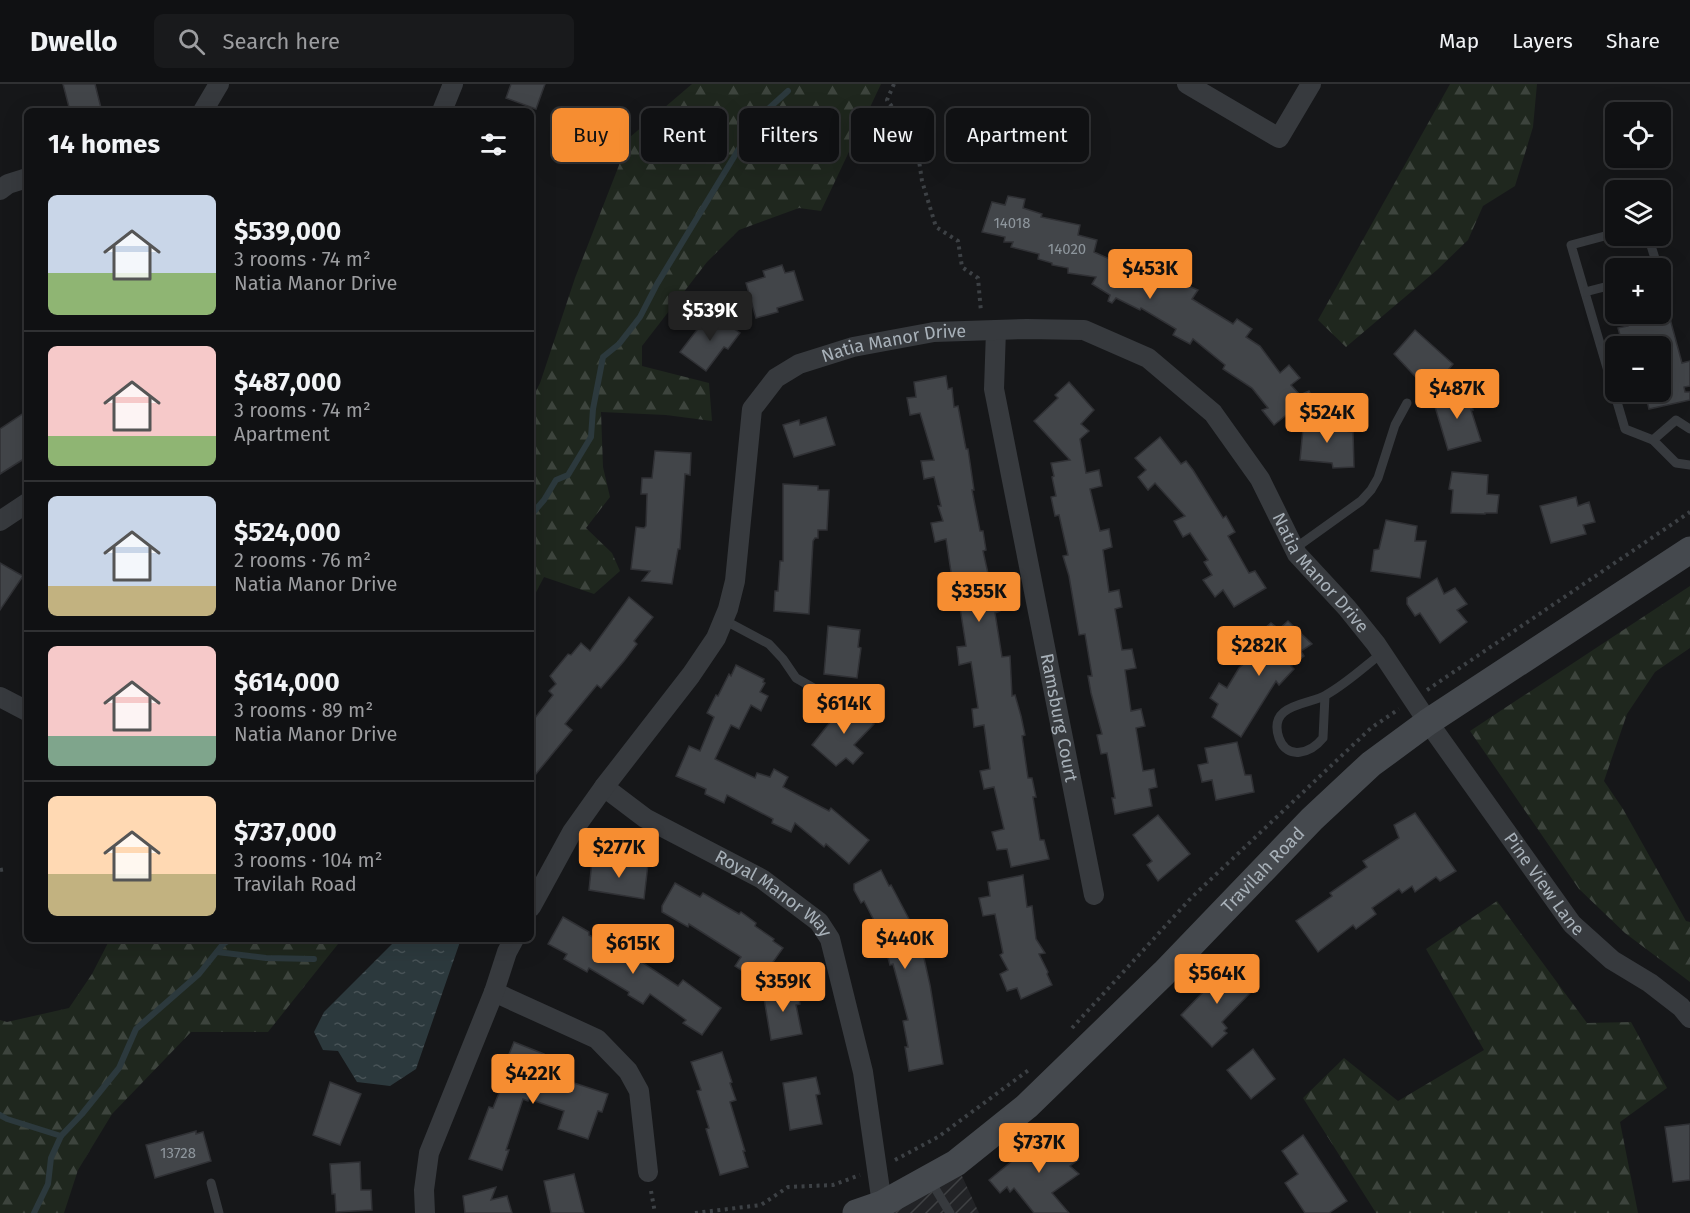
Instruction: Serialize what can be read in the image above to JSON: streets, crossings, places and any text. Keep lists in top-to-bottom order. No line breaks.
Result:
{"streets":{"main road":["Travilah Road"],"street":["Natia Manor Drive","Ramsburg Court","Pine View Lane","Royal Manor Way"]},"crossings":[["Natia Manor Drive","Ramsburg Court"],["Natia Manor Drive","Travilah Road"],["Natia Manor Drive","Pine View Lane"],["Natia Manor Drive","Royal Manor Way"],["Travilah Road","Pine View Lane"],["Travilah Road","Royal Manor Way"]],"house_numbers":["14018","14020","13728"],"page":{"header":"Dwello","search":"Search here","nav":["Map","Layers","Share"],"map_buttons":["+","−"],"chip":["Buy","Rent","Filters","New","Apartment"],"heading":"14 homes","list":[{"name":"$539,000","note":"3 rooms · 74 m² · Natia Manor Drive"},{"name":"$487,000","note":"3 rooms · 74 m² · Apartment"},{"name":"$524,000","note":"2 rooms · 76 m² · Natia Manor Drive"},{"name":"$614,000","note":"3 rooms · 89 m² · Natia Manor Drive"},{"name":"$737,000","note":"3 rooms · 104 m² · Travilah Road"}],"price":["$453K","$539K","$487K","$524K","$355K","$282K","$614K","$277K","$440K","$615K","$564K","$359K","$422K","$737K"]}}
